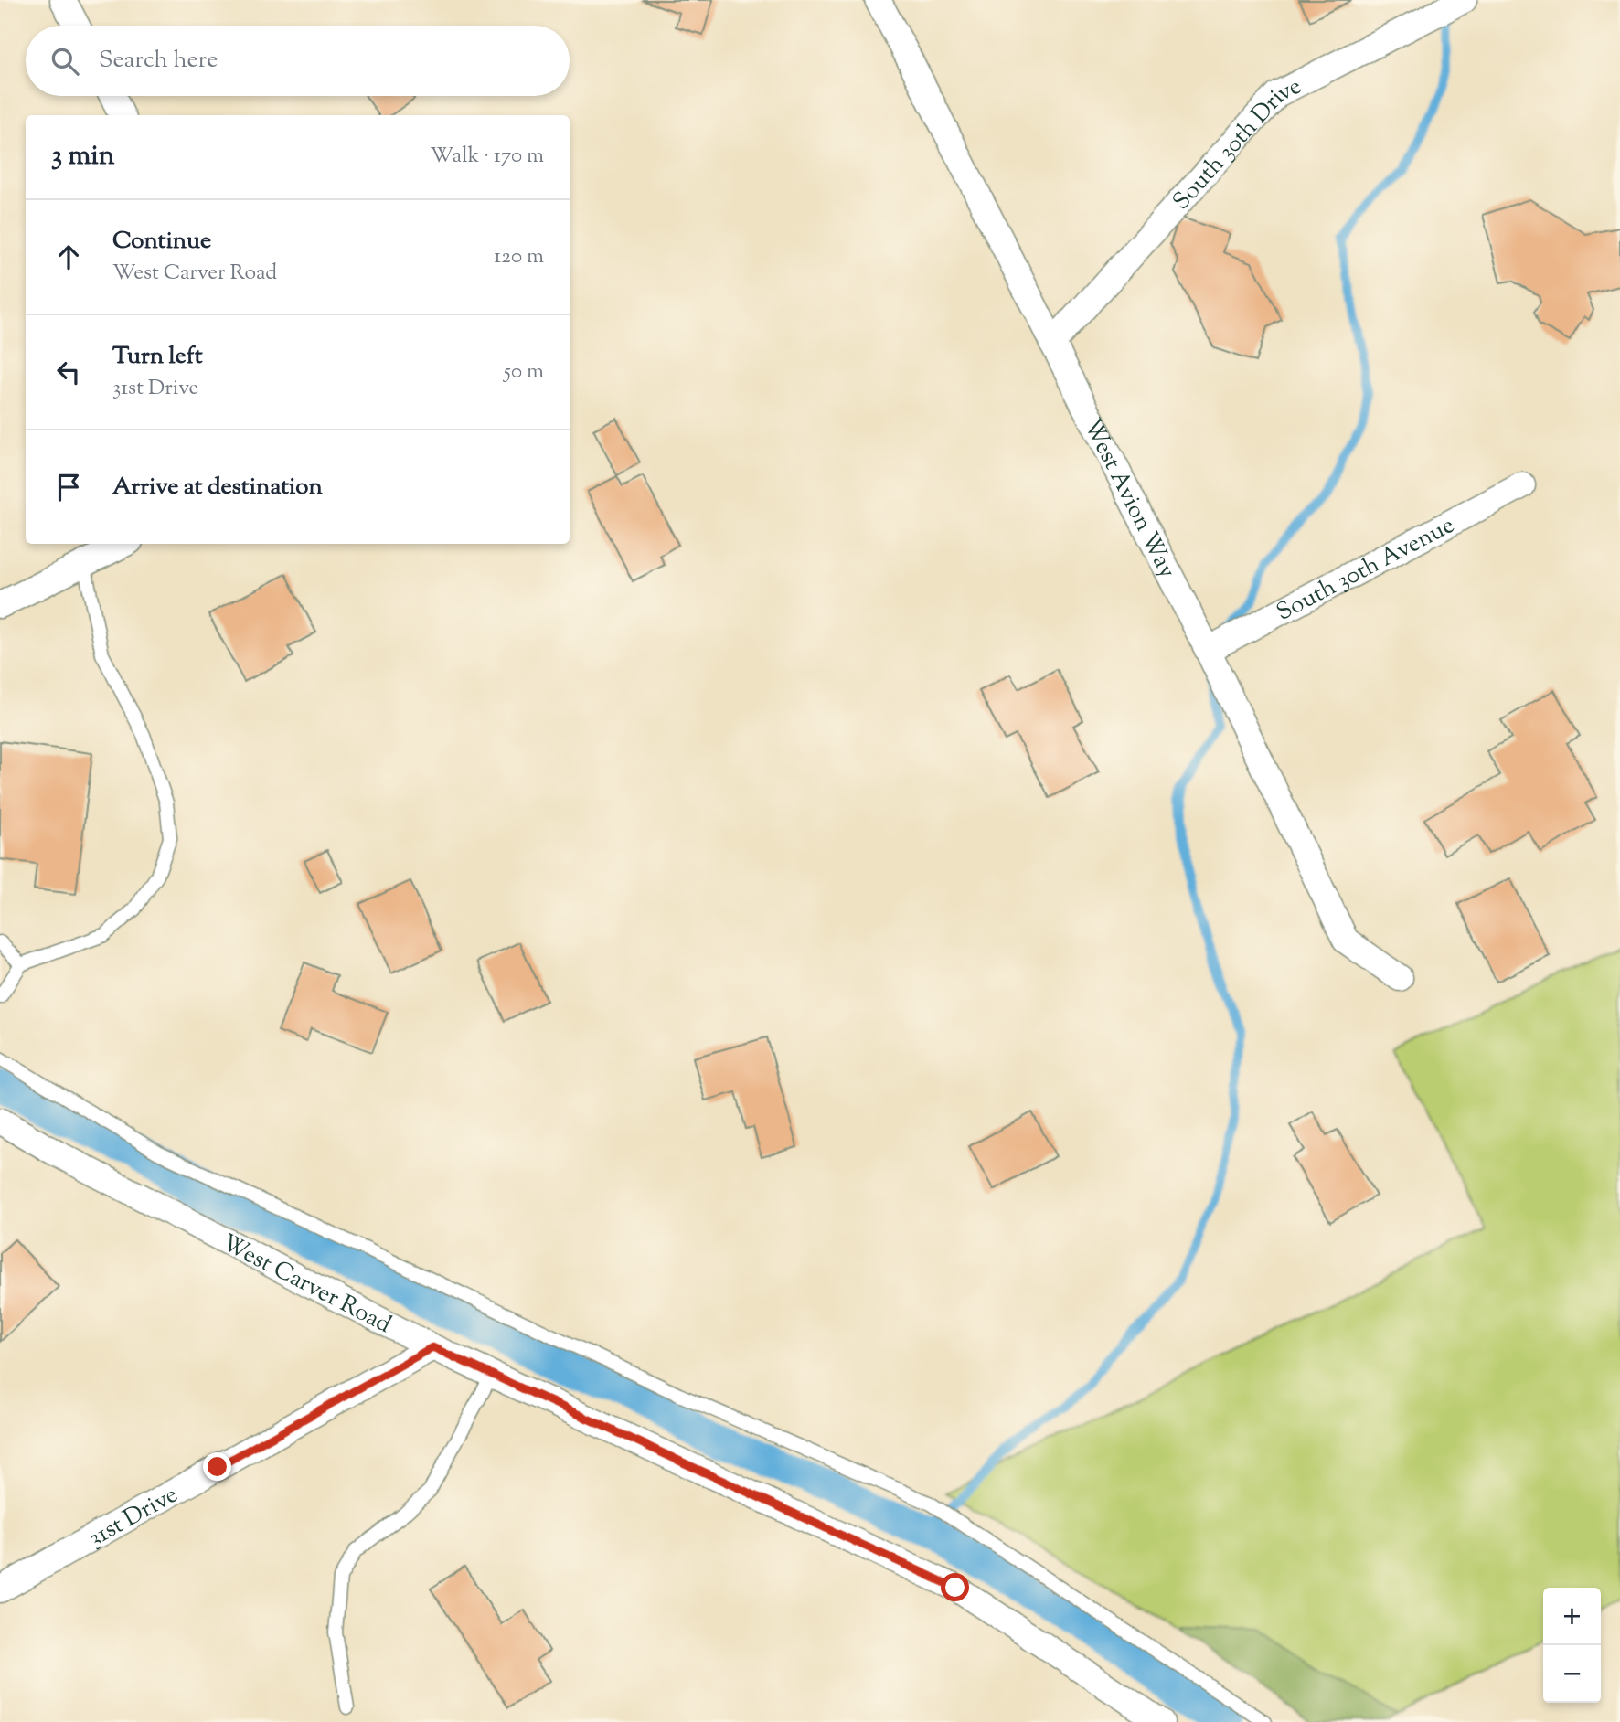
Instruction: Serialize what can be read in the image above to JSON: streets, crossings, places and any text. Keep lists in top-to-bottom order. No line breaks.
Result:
{"streets":{"street":["South 30th Drive","West Avion Way","South 30th Avenue","West Carver Road","31st Drive"]},"crossings":[["South 30th Drive","West Avion Way"],["West Avion Way","South 30th Avenue"],["West Carver Road","31st Drive"]],"page":{"search":"Search here","heading":["3 min","Walk · 170 m"],"list":[["Continue","West Carver Road","120 m"],["Turn left","31st Drive","50 m"],"Arrive at destination"],"map_buttons":["+","−"]}}
